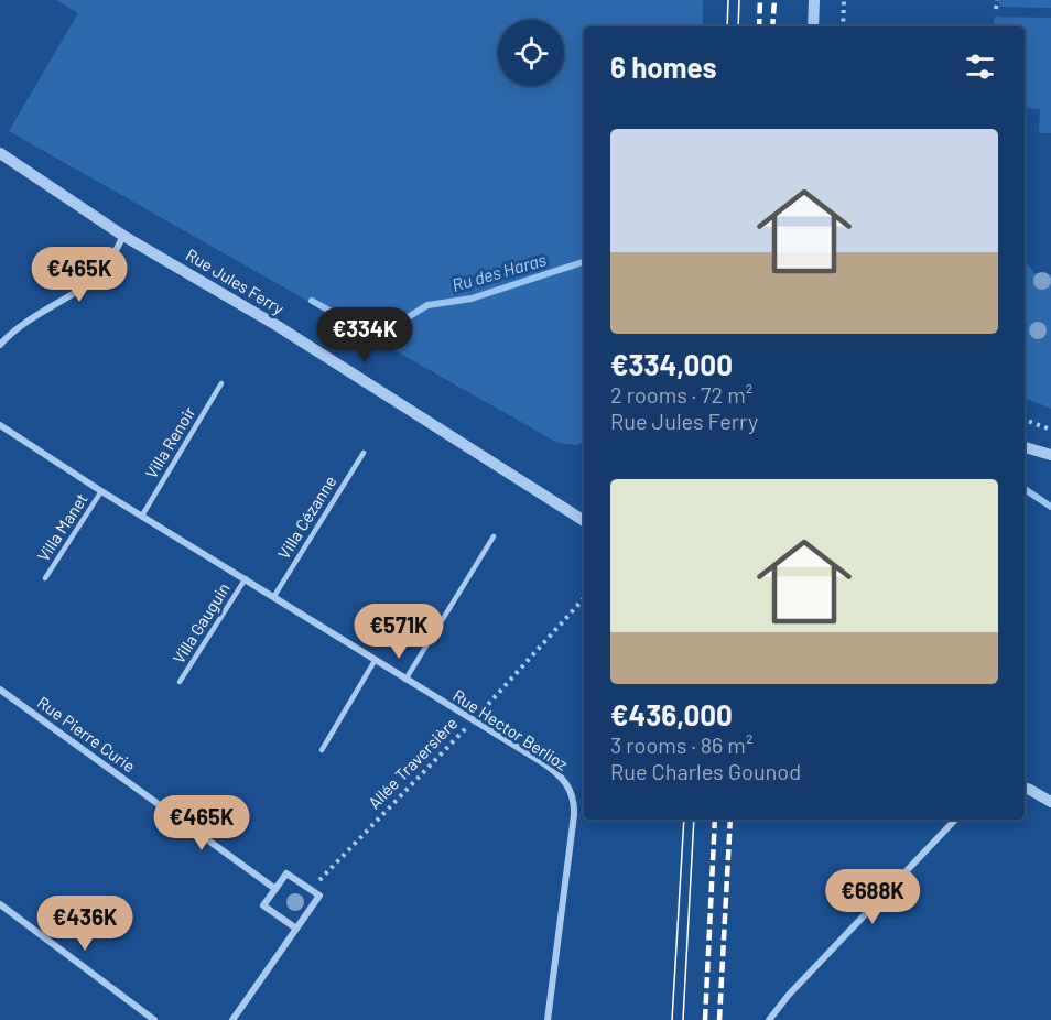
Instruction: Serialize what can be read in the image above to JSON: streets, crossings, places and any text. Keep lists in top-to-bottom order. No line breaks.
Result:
{"streets":{"street":["Rue Jules Ferry","Rue Hector Berlioz","Rue Pierre Curie"],"lane":["Villa Renoir","Villa Cézanne","Villa Manet","Villa Gauguin"],"path":["Allée Traversière"]},"crossings":[["Villa Renoir","Rue Hector Berlioz"],["Villa Cézanne","Rue Hector Berlioz"],["Villa Manet","Rue Hector Berlioz"],["Villa Gauguin","Rue Hector Berlioz"],["Rue Hector Berlioz","Allée Traversière"]],"water":["Ru des Haras"],"page":{"heading":"6 homes","list":[{"name":"€334,000","note":"2 rooms · 72 m² · Rue Jules Ferry"},{"name":"€436,000","note":"3 rooms · 86 m² · Rue Charles Gounod"}],"price":["€465K","€334K","€571K","€465K","€688K","€436K"]}}
